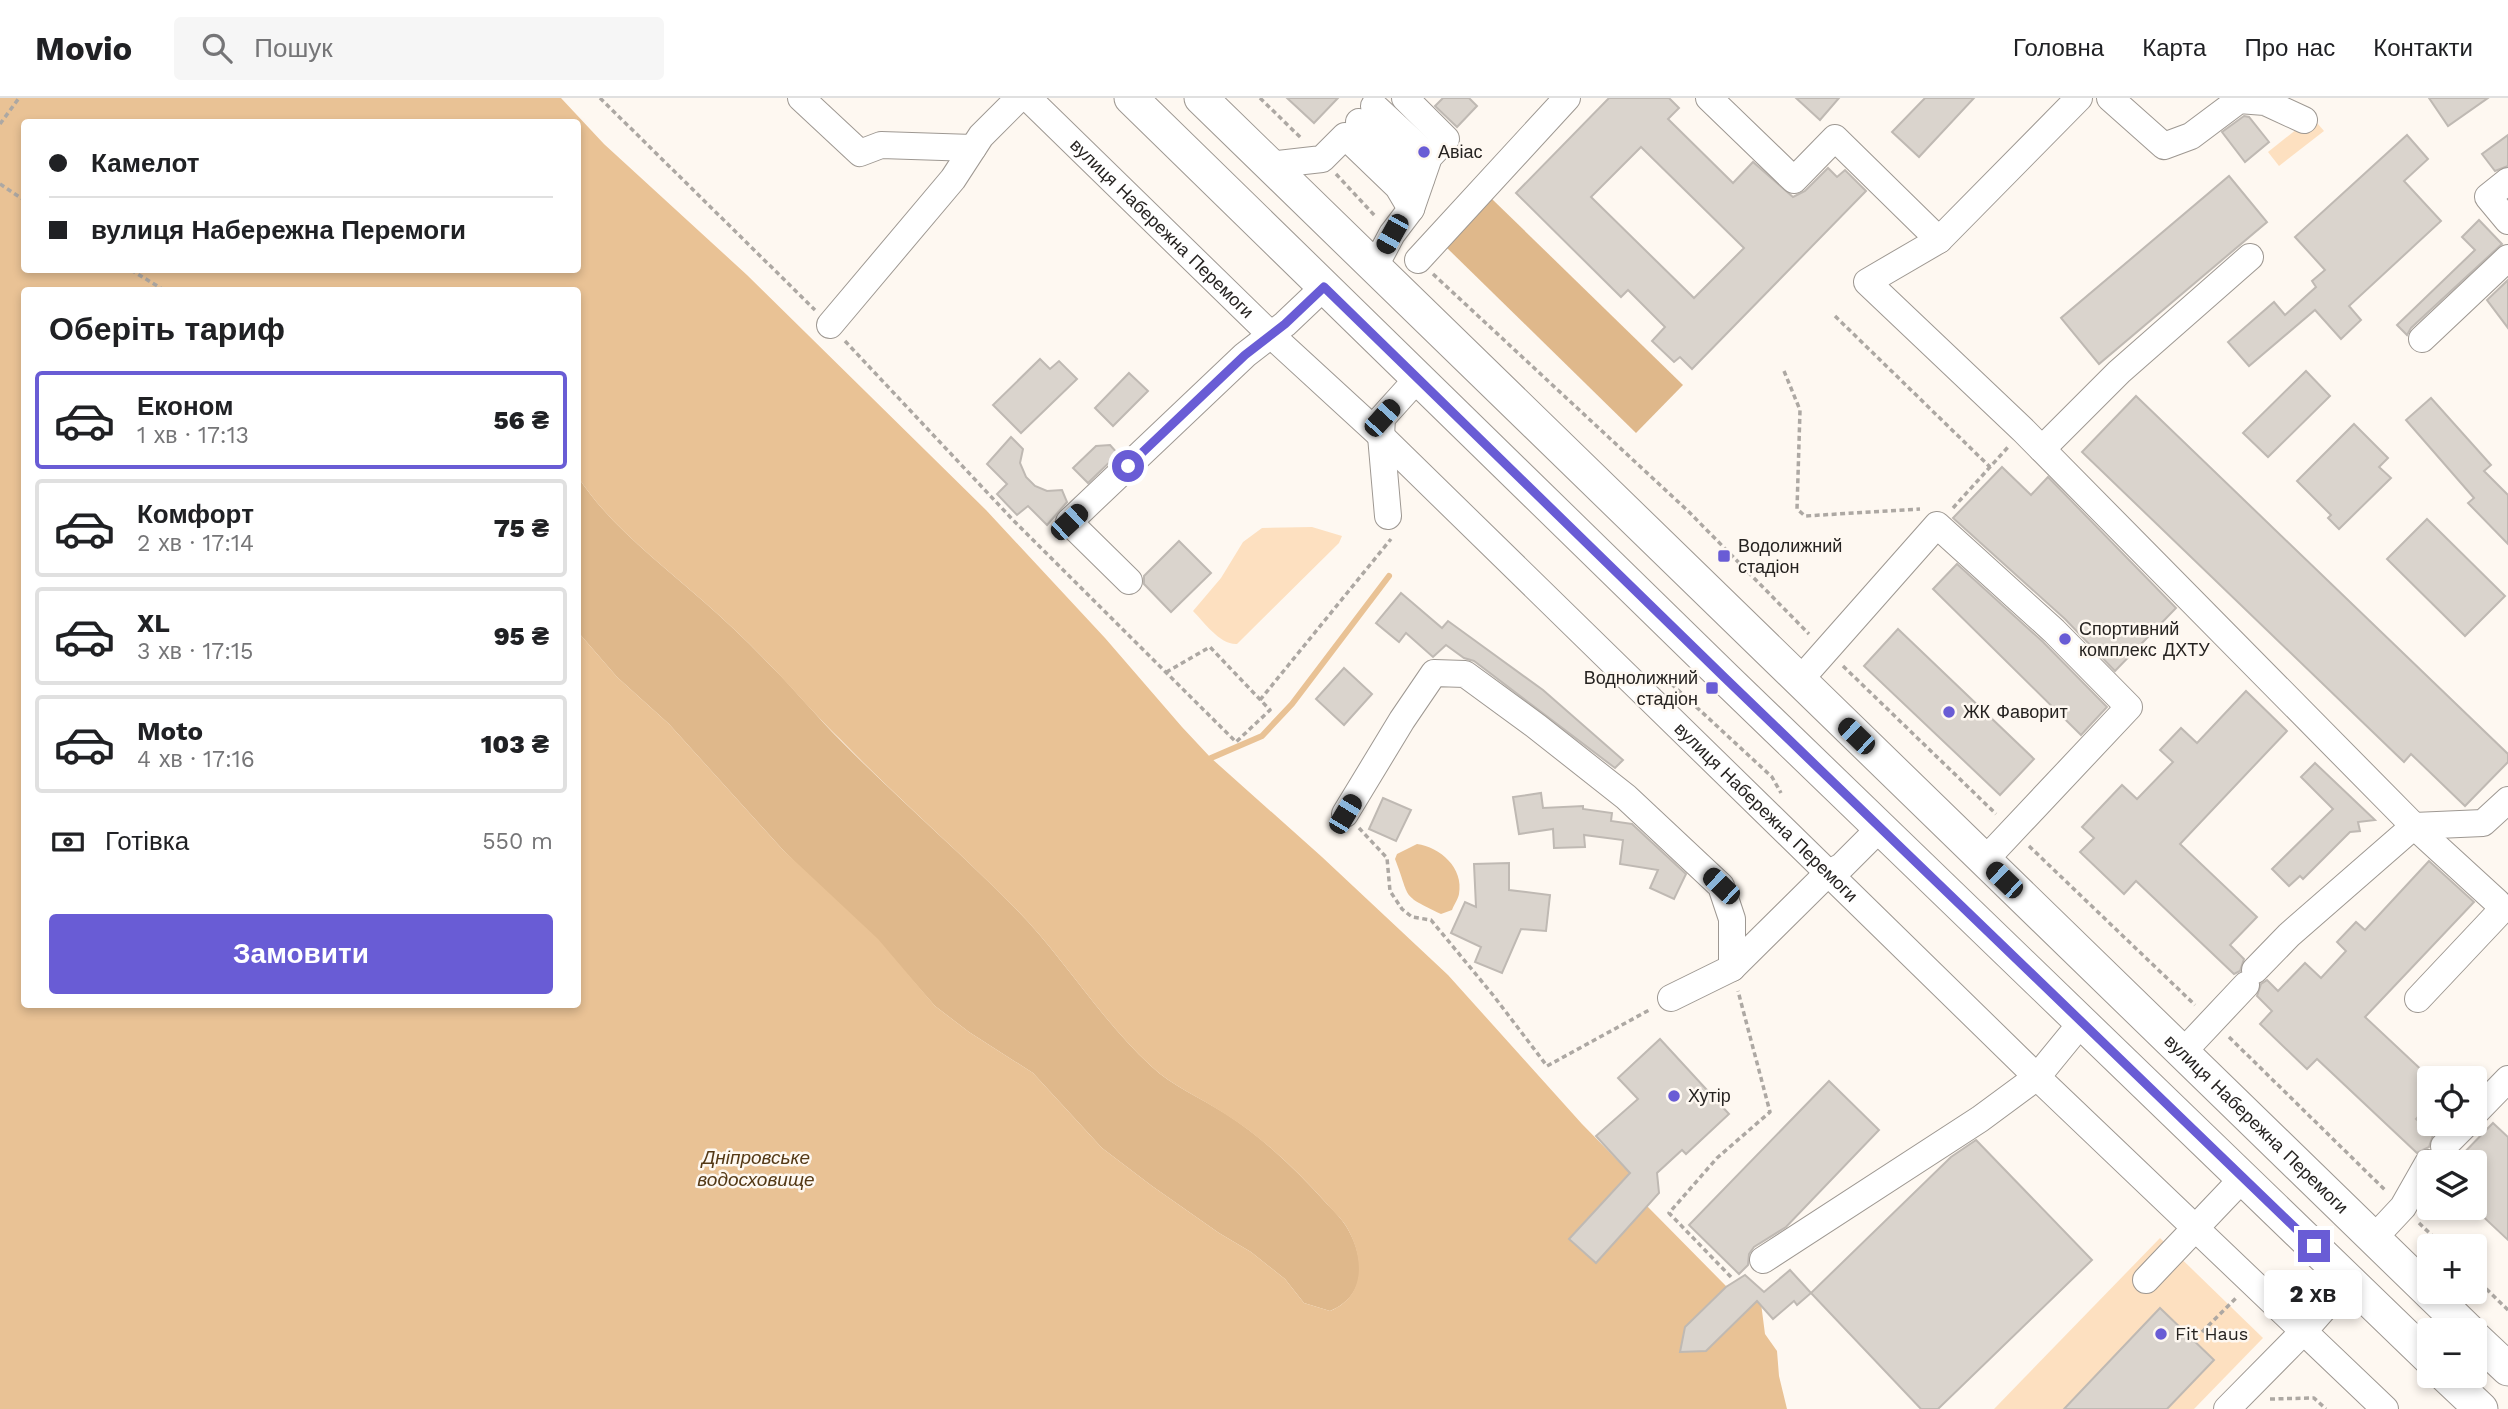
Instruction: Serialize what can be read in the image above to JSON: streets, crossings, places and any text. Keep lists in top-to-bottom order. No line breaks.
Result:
{"streets":{"main road":["вулиця Набережна Перемоги"]},"water":["Дніпровське водосховище"],"places":{"other":["Авіас","Спортивний комплекс ДХТУ","ЖК Фаворит","Хутір","Fit Haus"],"transit":["Водолижний стадіон","Воднолижний стадіон"]},"page":{"header":"Movio","search":"Пошук","nav":["Головна","Карта","Про нас","Контакти"],"banner":["Камелот","вулиця Набережна Перемоги"],"heading":"Оберіть тариф","list":[{"name":"Економ","note":"1 хв · 17:13","value":"56 ₴"},{"name":"Комфорт","note":"2 хв · 17:14","value":"75 ₴"},{"name":"XL","note":"3 хв · 17:15","value":"95 ₴"},{"name":"Moto","note":"4 хв · 17:16","value":"103 ₴"}],"pay":["Готівка","550 m"],"buttons":"Замовити","map_buttons":["+","−"],"bubble":"2 хв"}}
